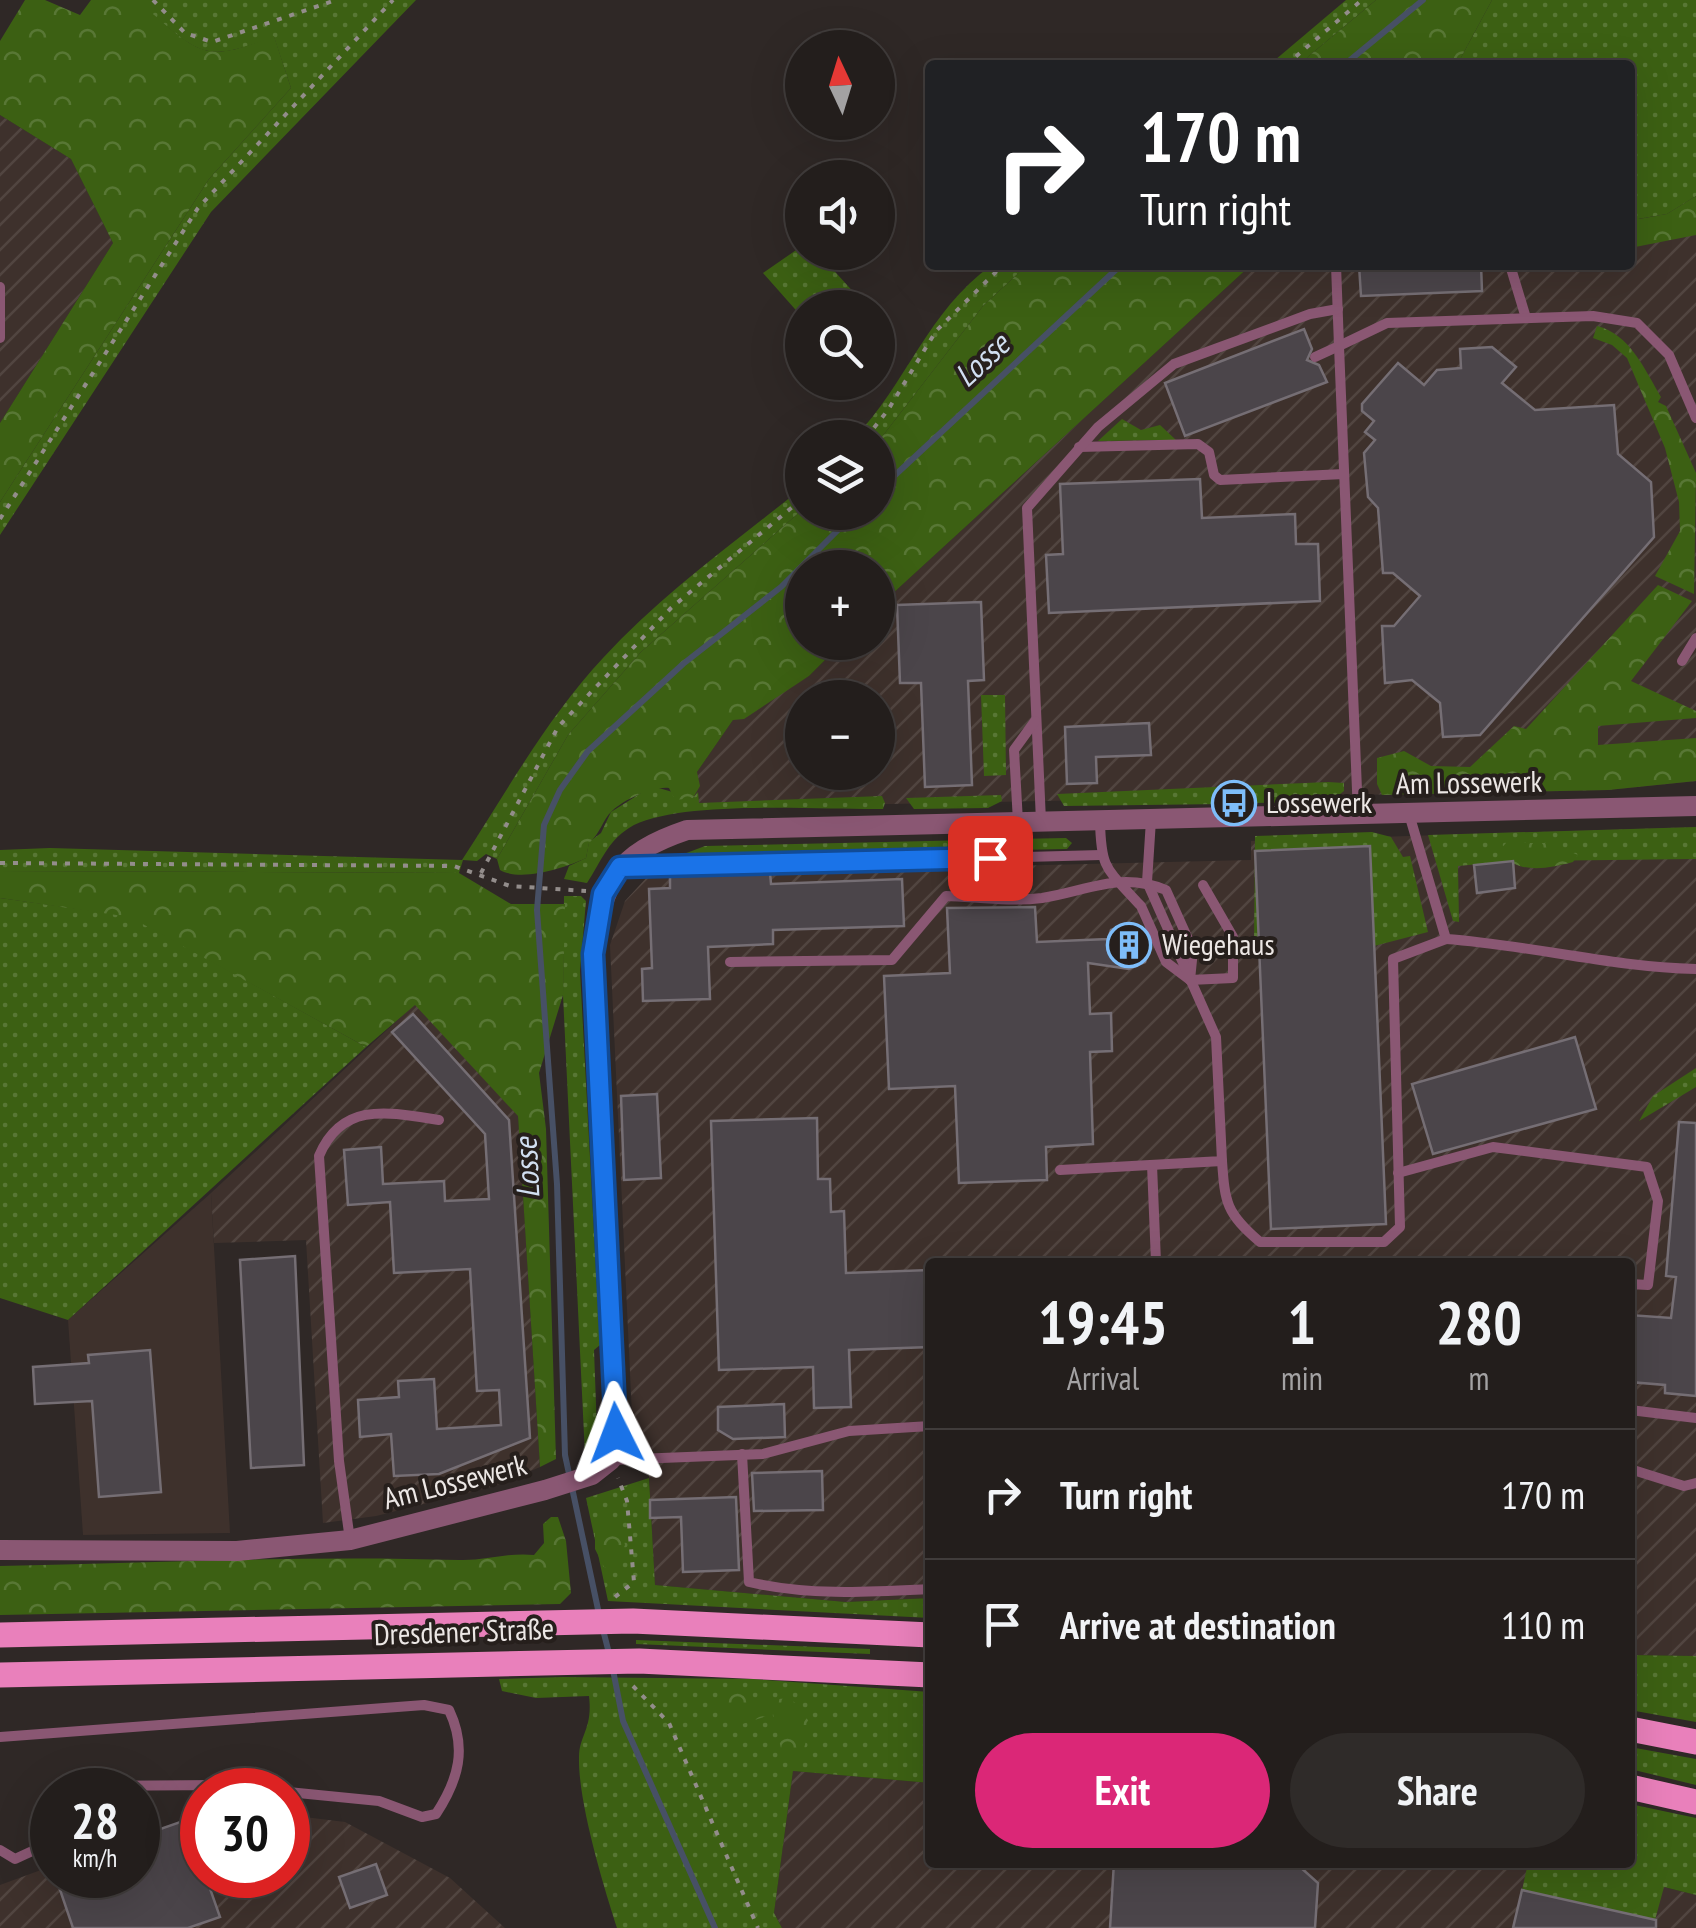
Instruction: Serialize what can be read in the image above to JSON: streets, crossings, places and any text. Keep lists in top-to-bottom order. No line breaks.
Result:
{"streets":{"main road":["Dresdener Straße"],"street":["Am Lossewerk"]},"water":["Losse"],"places":{"bus stop":["Lossewerk"],"building":["Wiegehaus"]},"north":"top","page":{"map_buttons":["+","−"],"turn":["170 m","Turn right"],"eta":["19:45","Arrival","1","min","280","m"],"list":[{"name":"Turn right","value":"170 m"},{"name":"Arrive at destination","value":"110 m"}],"buttons":["Exit","Share"],"speed":"28 km/h","limit":"30"}}
